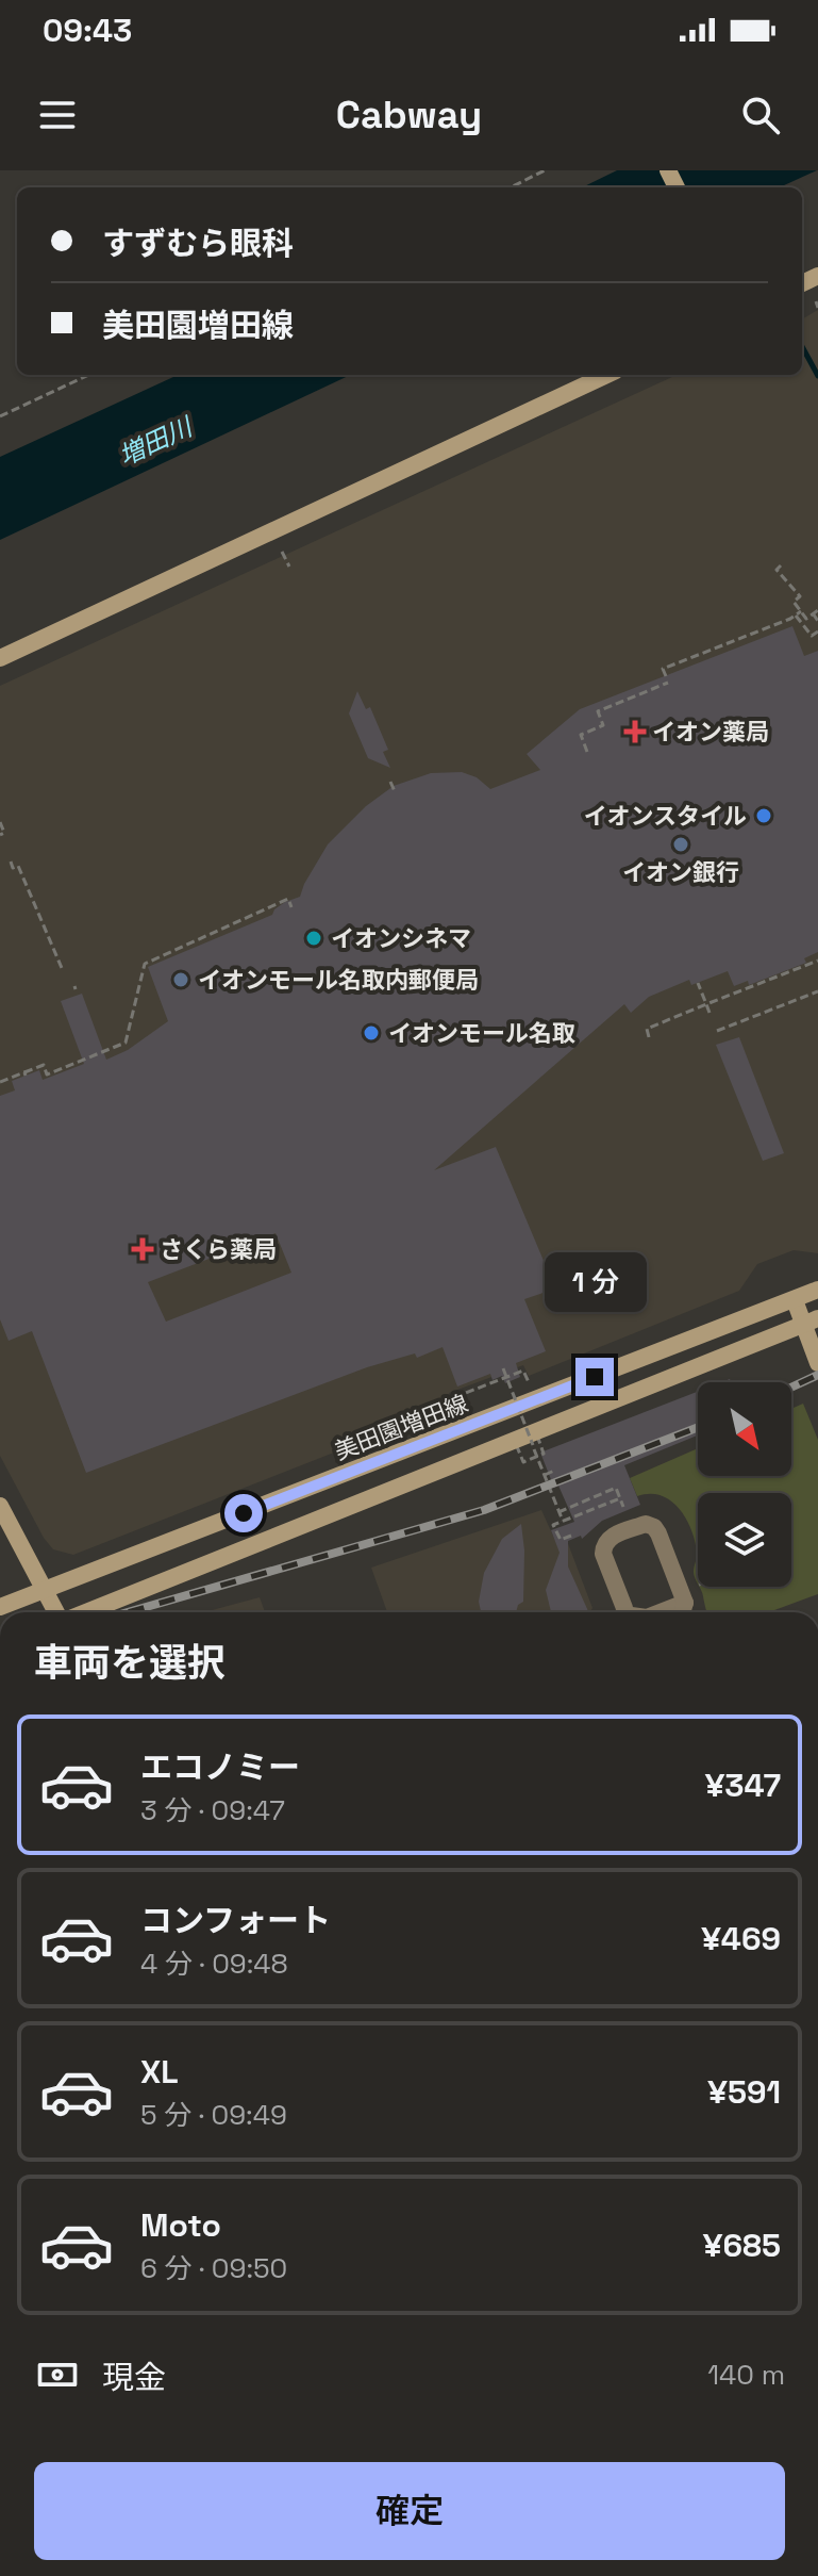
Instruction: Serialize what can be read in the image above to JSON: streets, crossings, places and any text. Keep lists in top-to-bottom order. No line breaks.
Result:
{"streets":{"main road":["美田園増田線"]},"water":["増田川"],"places":{"health":["イオン薬局","さくら薬局"],"other":["イオンスタイル","イオン銀行","イオンシネマ","イオンモール名取内郵便局","イオンモール名取"]},"north":"bottom right","page":{"status":"09:43","header":"Cabway","banner":["すずむら眼科","美田園増田線"],"bubble":"1 分","heading":"車両を選択","list":[{"name":"エコノミー","note":"3 分 · 09:47","value":"¥347"},{"name":"コンフォート","note":"4 分 · 09:48","value":"¥469"},{"name":"XL","note":"5 分 · 09:49","value":"¥591"},{"name":"Moto","note":"6 分 · 09:50","value":"¥685"}],"pay":["現金","140 m"],"buttons":"確定"}}
